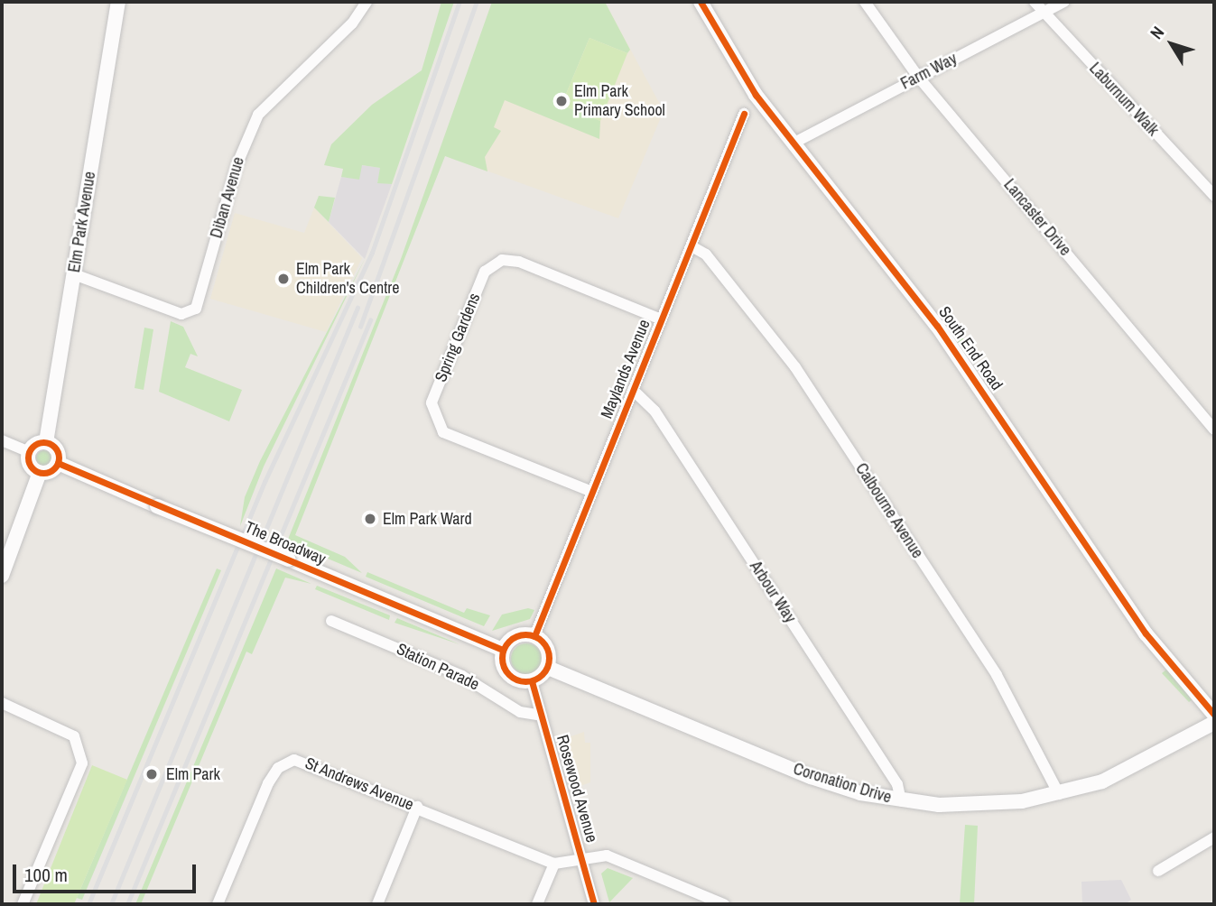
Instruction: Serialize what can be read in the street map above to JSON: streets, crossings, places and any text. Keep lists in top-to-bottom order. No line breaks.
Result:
{"streets":{"street":["Farm Way","Laburnum Walk","Diban Avenue","Lancaster Drive","Elm Park Avenue","Spring Gardens","South End Road","Maylands Avenue","Calbourne Avenue","The Broadway","Arbour Way","Station Parade","Coronation Drive","St Andrews Avenue","Rosewood Avenue"]},"crossings":[["Farm Way","Laburnum Walk"],["Farm Way","Lancaster Drive"],["Farm Way","South End Road"],["Diban Avenue","Elm Park Avenue"],["Elm Park Avenue","The Broadway"],["Spring Gardens","Maylands Avenue"],["Maylands Avenue","Calbourne Avenue"],["Maylands Avenue","The Broadway"],["Maylands Avenue","Arbour Way"],["Maylands Avenue","Coronation Drive"],["Maylands Avenue","Rosewood Avenue"],["Calbourne Avenue","Coronation Drive"],["The Broadway","Coronation Drive"],["The Broadway","Rosewood Avenue"],["Arbour Way","Coronation Drive"],["Station Parade","Rosewood Avenue"],["Coronation Drive","Rosewood Avenue"]],"places":["Elm Park Primary School","Elm Park Children's Centre","Elm Park Ward","Elm Park"],"scale_bar":"100 m","north":"top left"}
